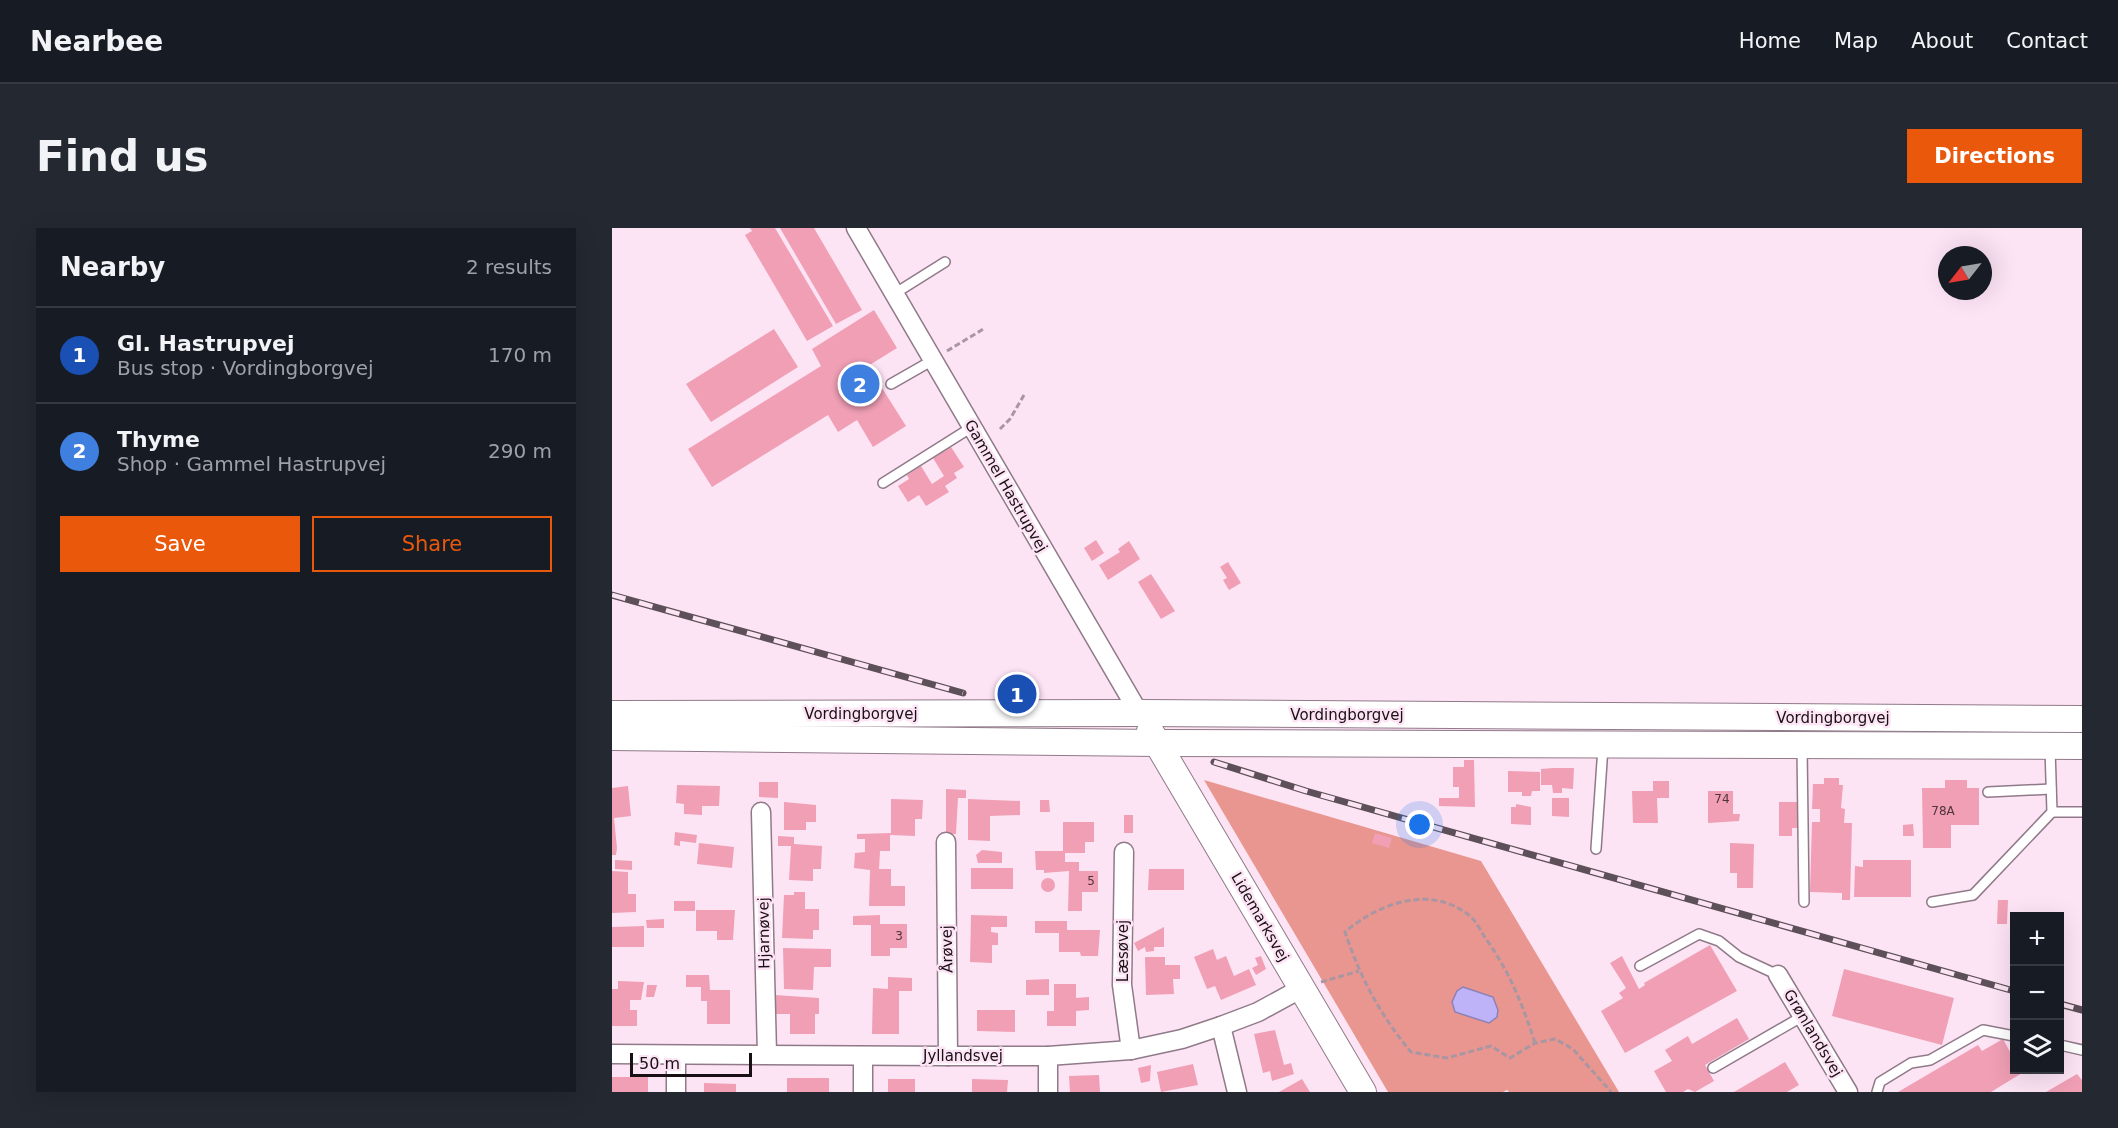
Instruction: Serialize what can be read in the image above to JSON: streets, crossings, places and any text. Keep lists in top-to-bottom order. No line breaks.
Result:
{"streets":{"main road":["Gammel Hastrupvej","Vordingborgvej","Lidemarksvej"],"street":["Hjarnøvej","Årøvej","Læsøvej","Grønlandsvej","Jyllandsvej"]},"crossings":[["Gammel Hastrupvej","Vordingborgvej"],["Gammel Hastrupvej","Lidemarksvej"],["Vordingborgvej","Lidemarksvej"],["Lidemarksvej","Jyllandsvej"],["Hjarnøvej","Jyllandsvej"],["Årøvej","Jyllandsvej"],["Læsøvej","Jyllandsvej"]],"house_numbers":["74","78A","5","3"],"scale_bar":"50 m","north":"bottom left","page":{"header":"Nearbee","nav":["Home","Map","About","Contact"],"buttons":["Directions",["Save","Share"]],"title":"Find us","heading":["Nearby","2 results"],"list":[{"mark":"1","name":"Gl. Hastrupvej","note":"Bus stop · Vordingborgvej","value":"170 m"},{"mark":"2","name":"Thyme","note":"Shop · Gammel Hastrupvej","value":"290 m"}],"pins":["2","1"],"map_buttons":["+","−"],"scale":"50 m"}}
